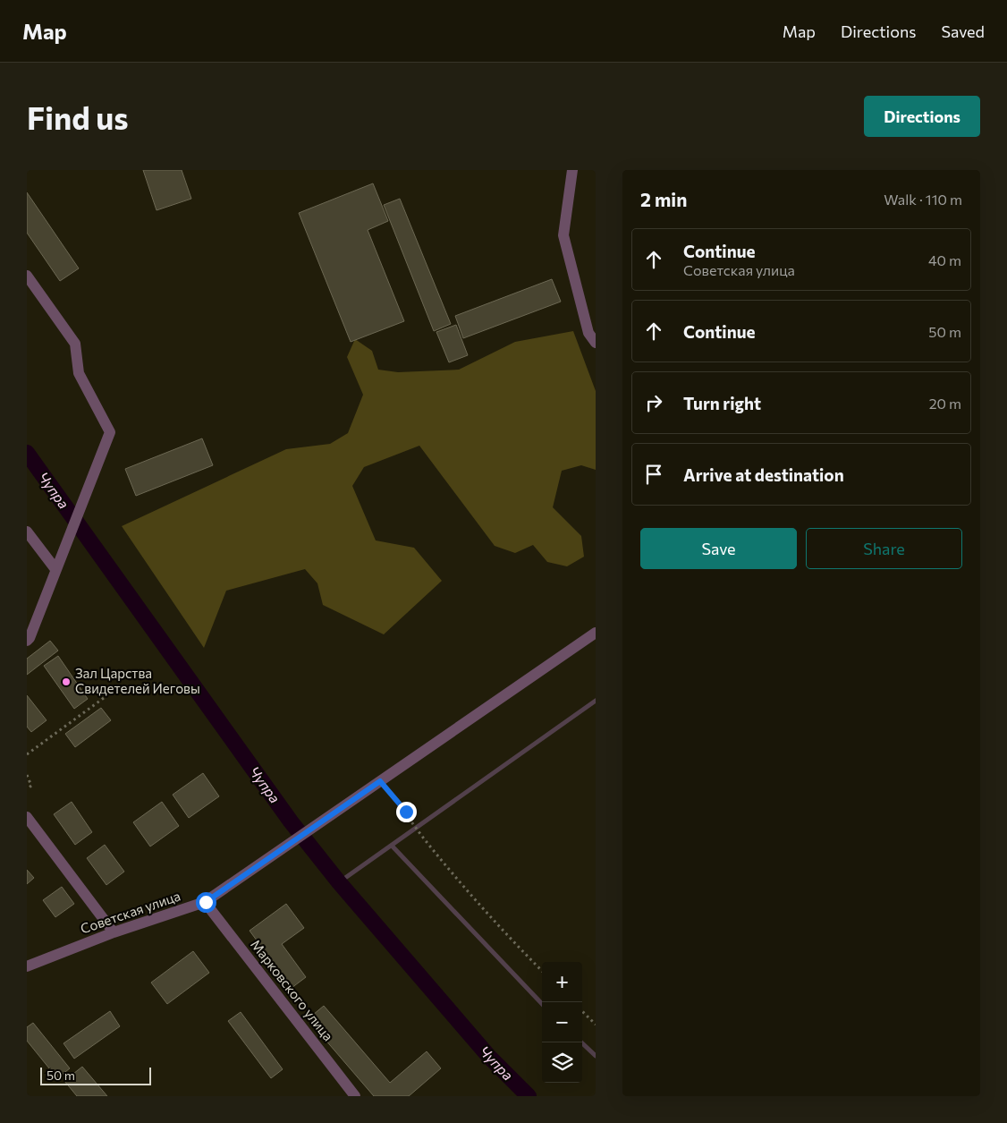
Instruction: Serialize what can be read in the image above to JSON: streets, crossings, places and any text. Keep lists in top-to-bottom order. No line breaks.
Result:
{"streets":{"street":["Советская улица","Марковского улица"]},"crossings":[["Советская улица","Марковского улица"]],"water":["Чупра"],"places":["Зал Царства Свидетелей Иеговы"],"scale_bar":"50 m","page":{"header":"Map","nav":["Map","Directions","Saved"],"buttons":["Directions",["Save","Share"]],"title":"Find us","heading":["2 min","Walk · 110 m"],"list":[["Continue","Советская улица","40 m"],["Continue","50 m"],["Turn right","20 m"],"Arrive at destination"],"map_buttons":["+","−"],"scale":"50 m"}}
